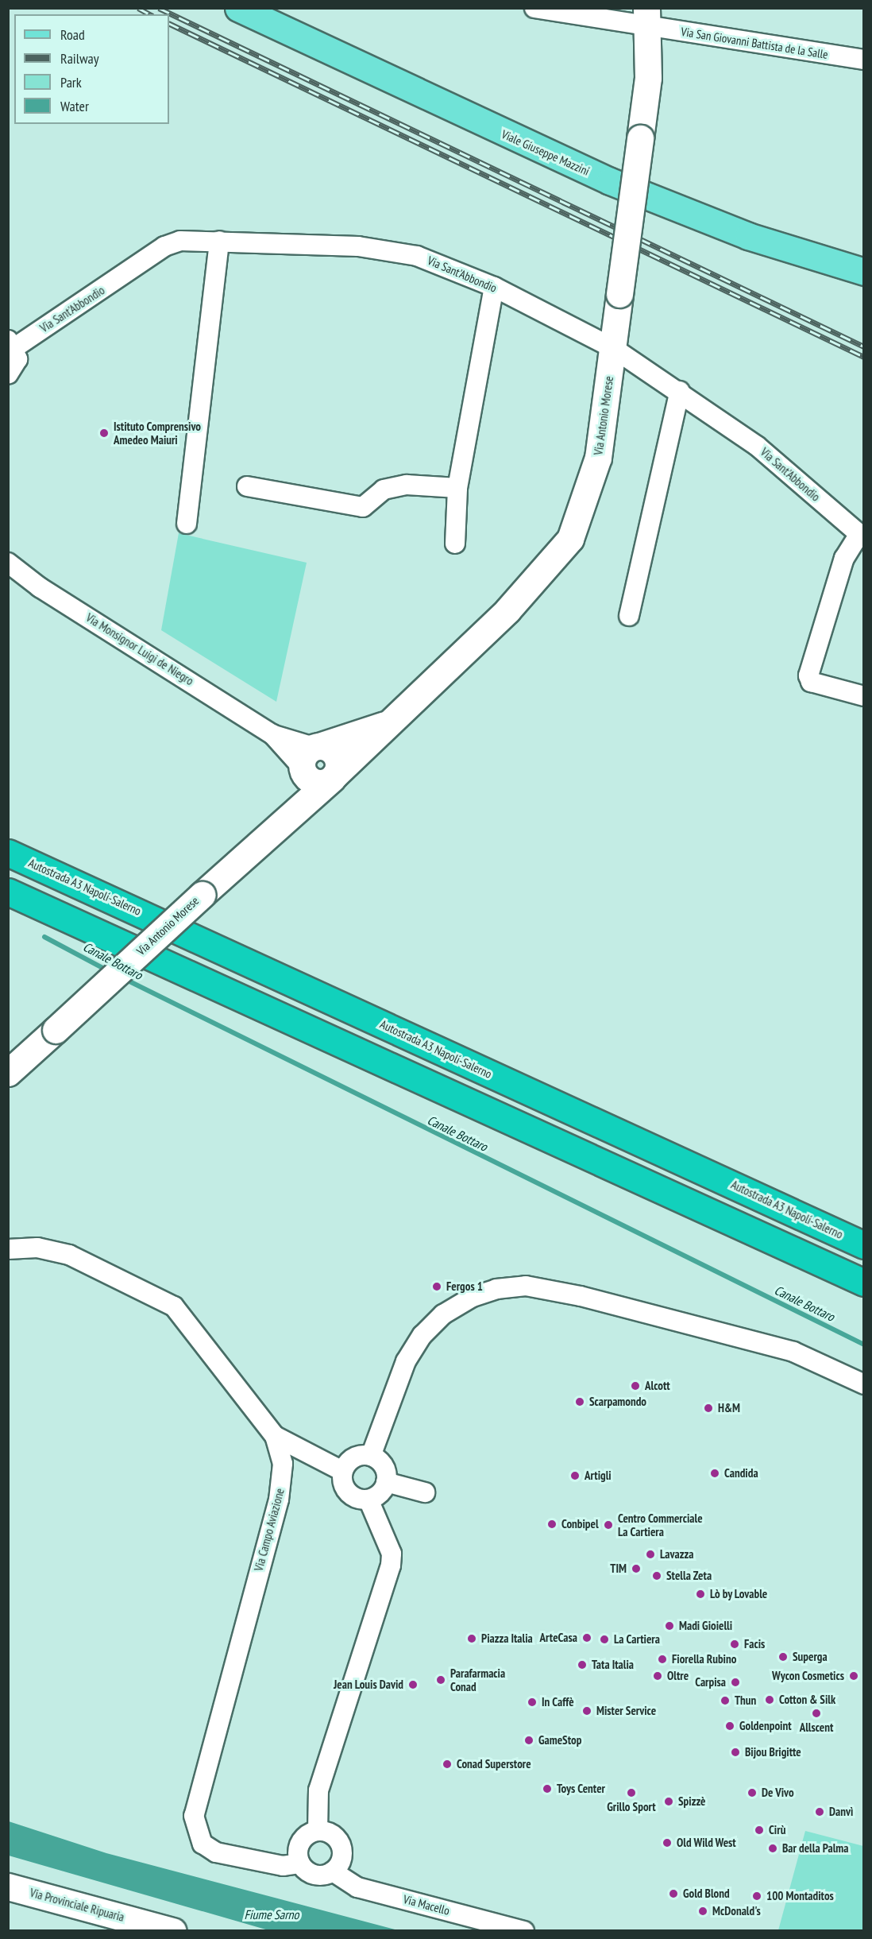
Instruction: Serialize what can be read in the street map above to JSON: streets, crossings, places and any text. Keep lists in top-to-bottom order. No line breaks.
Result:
{"streets":{"highway":["Autostrada A3 Napoli-Salerno"],"main road":["Viale Giuseppe Mazzini"],"street":["Via San Giovanni Battista de la Salle","Via Sant'Abbondio","Via Antonio Morese","Via Monsignor Luigi de Niegro","Via Campo Aviazione","Via Provinciale Ripuaria","Via Macello"]},"crossings":[["Via San Giovanni Battista de la Salle","Via Antonio Morese"],["Via Sant'Abbondio","Via Antonio Morese"],["Via Antonio Morese","Via Monsignor Luigi de Niegro"],["Via Campo Aviazione","Via Macello"]],"water":["Canale Bottaro","Fiume Sarno"],"places":["Istituto Comprensivo Amedeo Maiuri","Fergos 1","Alcott","Scarpamondo","H&M","Candida","Artigli","Conbipel","Centro Commerciale La Cartiera","Lavazza","TIM","Stella Zeta","Lò by Lovable","Madi Gioielli","ArteCasa","Piazza Italia","La Cartiera","Facis","Superga","Fiorella Rubino","Tata Italia","Oltre","Wycon Cosmetics","Parafarmacia Conad","Carpisa","Jean Louis David","Cotton & Silk","Thun","In Caffè","Mister Service","Allscent","Goldenpoint","GameStop","Bijou Brigitte","Conad Superstore","Toys Center","Grillo Sport","De Vivo","Spizzè","Danvì","Cirù","Old Wild West","Bar della Palma","Gold Blond","100 Montaditos","McDonald's"],"legend":["Road","Railway","Park","Water"]}
